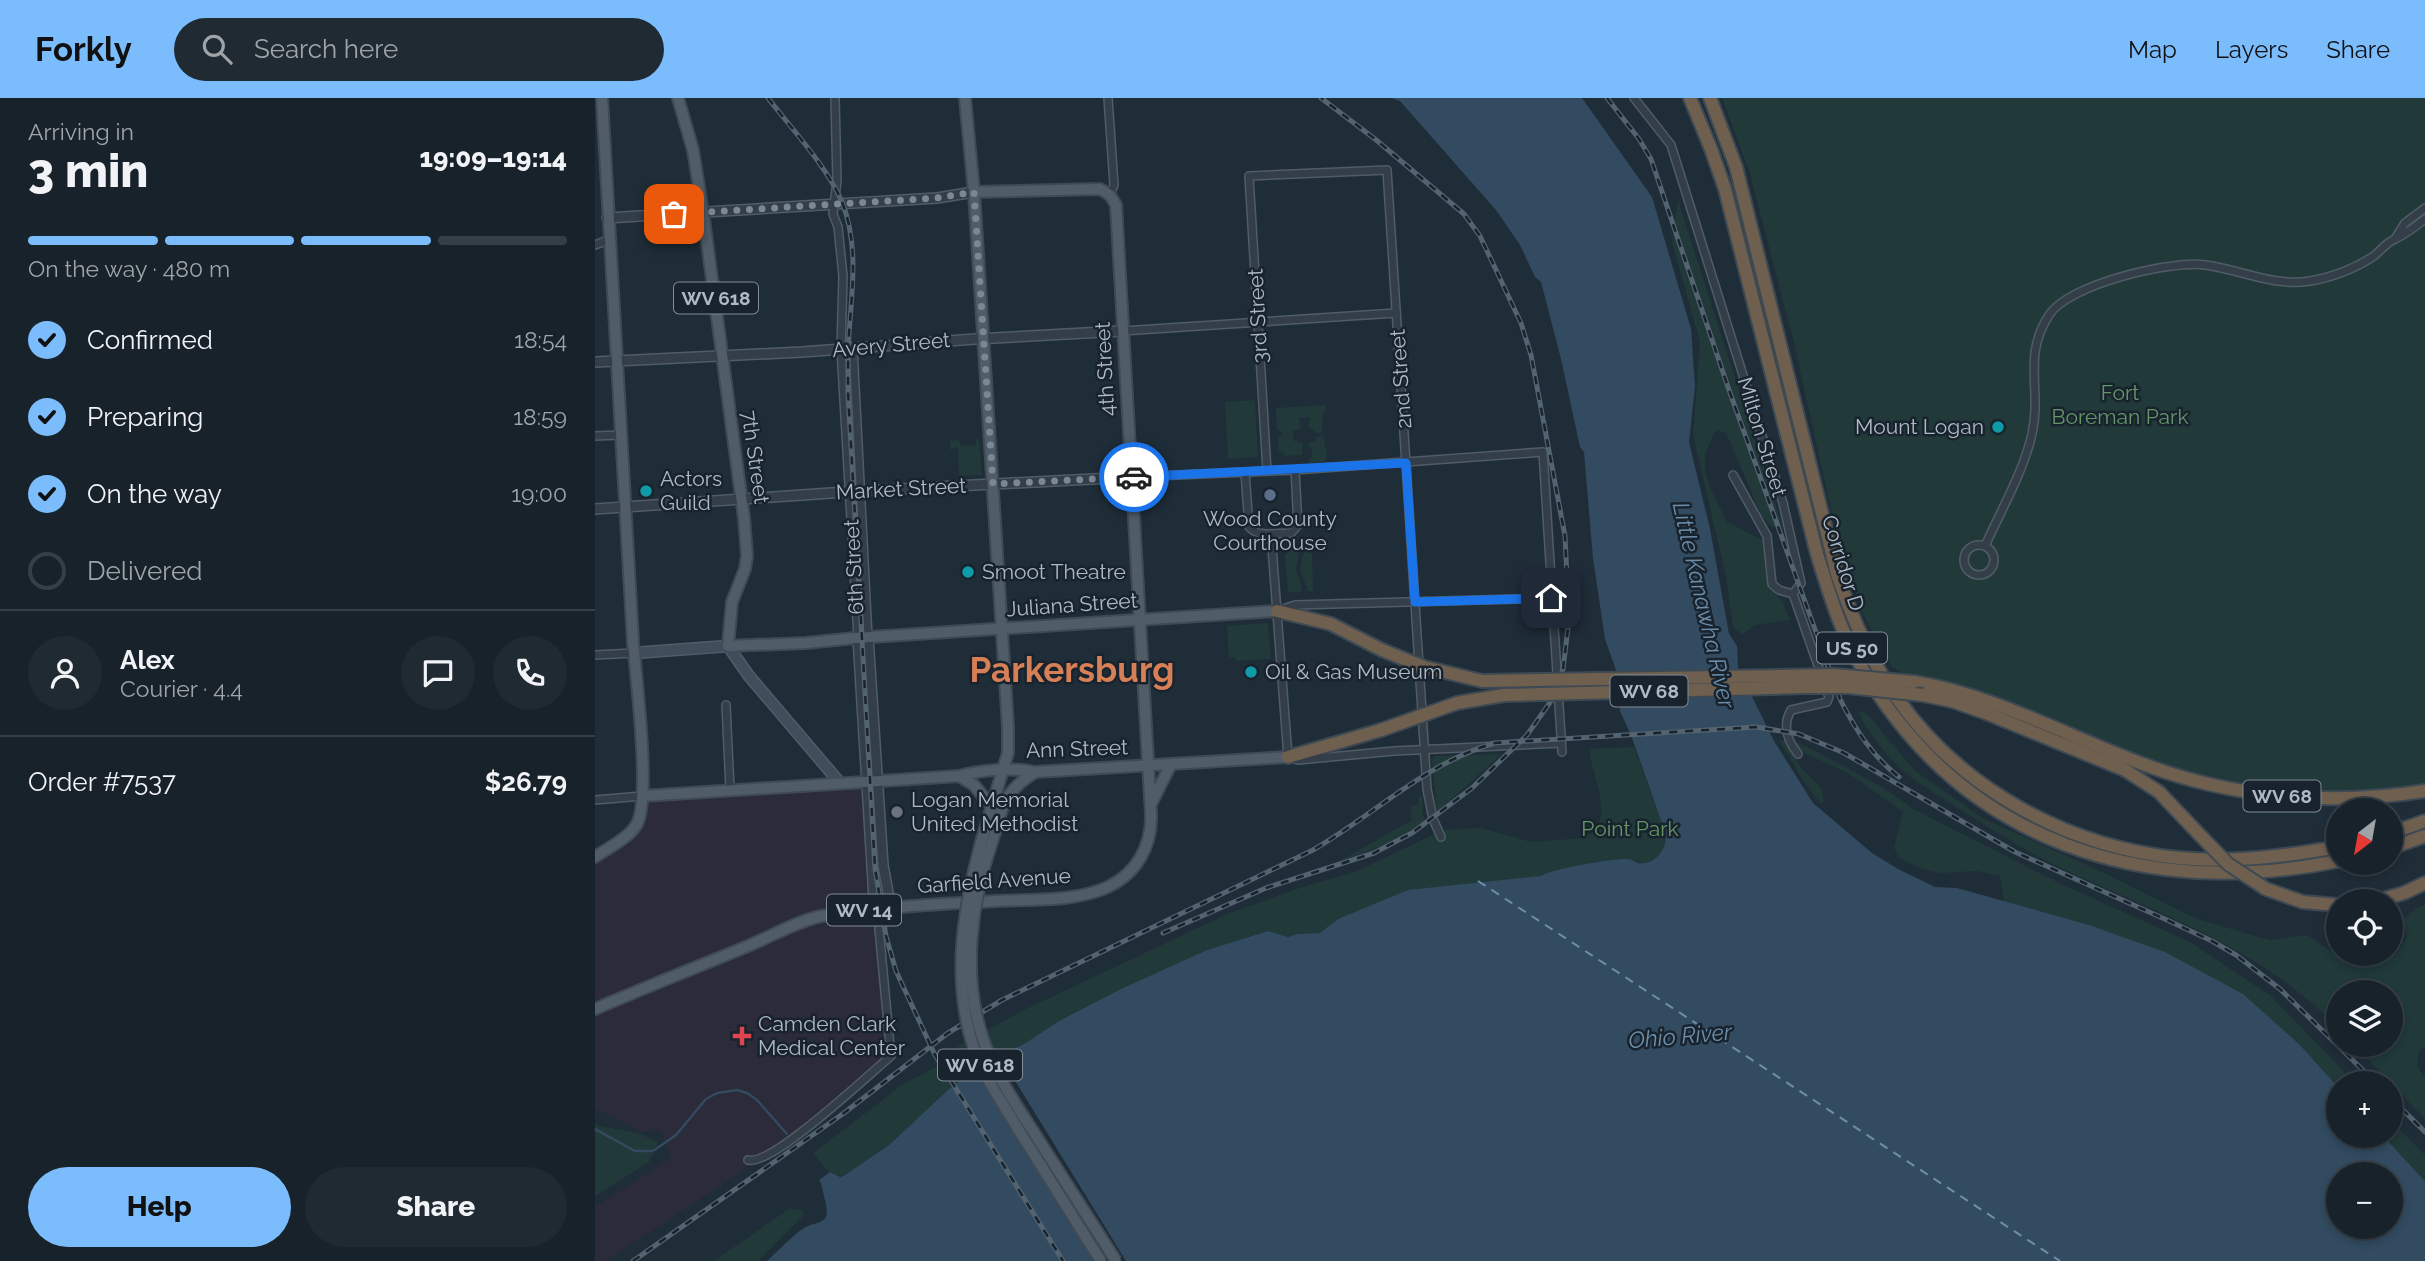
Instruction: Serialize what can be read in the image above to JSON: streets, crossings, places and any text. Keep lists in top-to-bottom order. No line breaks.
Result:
{"streets":{"highway":["Corridor D","US 50","WV 68"],"main road":["WV 618","4th Street","7th Street","Juliana Street","Ann Street","Garfield Avenue","WV 14"],"street":["3rd Street","Avery Street","2nd Street","Milton Street","Market Street","6th Street"]},"crossings":[["WV 618","Ann Street"],["3rd Street","Avery Street"],["3rd Street","2nd Street"],["3rd Street","Market Street"],["Avery Street","4th Street"],["Avery Street","2nd Street"],["Avery Street","7th Street"],["Avery Street","6th Street"],["4th Street","Market Street"],["4th Street","Juliana Street"],["4th Street","Ann Street"],["4th Street","Garfield Avenue"],["2nd Street","Market Street"],["2nd Street","Juliana Street"],["2nd Street","Ann Street"],["7th Street","Market Street"],["7th Street","Juliana Street"],["Market Street","6th Street"],["Market Street","Juliana Street"],["6th Street","Juliana Street"],["6th Street","Ann Street"],["6th Street","Garfield Avenue"],["Juliana Street","WV 68"],["WV 68","Ann Street"],["Ann Street","Garfield Avenue"]],"districts":["Parkersburg"],"water":["Little Kanawha River","Ohio River"],"parks":["Fort Boreman Park","Point Park"],"places":{"other":["Mount Logan","Actors Guild","Wood County Courthouse","Smoot Theatre","Oil & Gas Museum","Logan Memorial United Methodist"],"health":["Camden Clark Medical Center"]},"north":"bottom left","page":{"header":"Forkly","search":"Search here","nav":["Map","Layers","Share"],"heading":["3 min","Arriving in","19:09–19:14"],"panel":["Alex","Courier · 4.4","Order #7537","$26.79"],"bar":"On the way · 480 m","list":[["Confirmed","18:54"],["Preparing","18:59"],["On the way","19:00"],"Delivered"],"map_buttons":["+","−"],"buttons":["Help","Share"]}}
